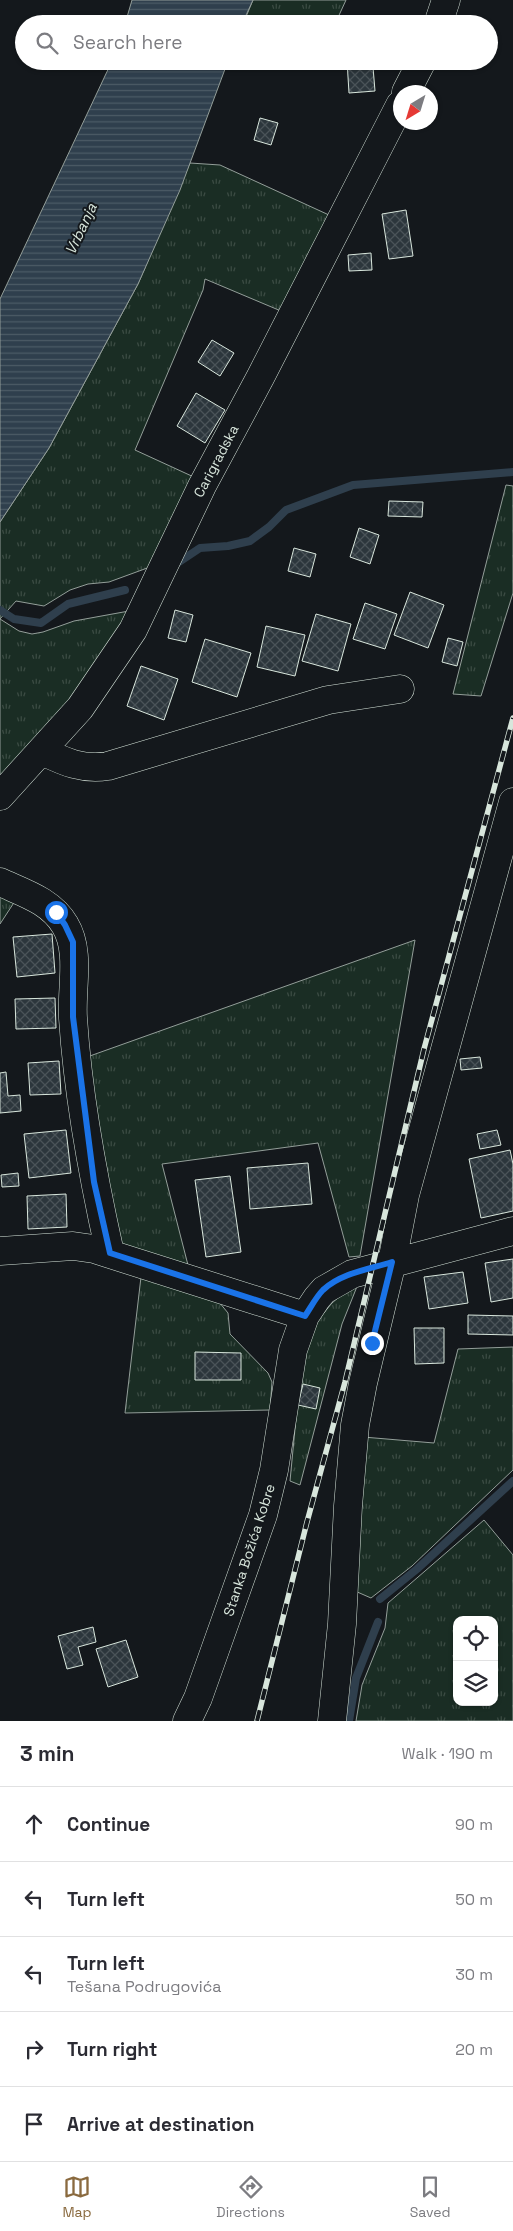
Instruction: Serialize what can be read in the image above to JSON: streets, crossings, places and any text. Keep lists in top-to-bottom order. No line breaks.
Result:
{"streets":{"street":["Carigradska","Stanka Božića Kobre"]},"water":["Vrbanja"],"north":"bottom left","page":{"search":"Search here","heading":["3 min","Walk · 190 m"],"list":[["Continue","90 m"],["Turn left","50 m"],["Turn left","Tešana Podrugovića","30 m"],["Turn right","20 m"],"Arrive at destination"],"nav":["Map","Directions","Saved"]}}
